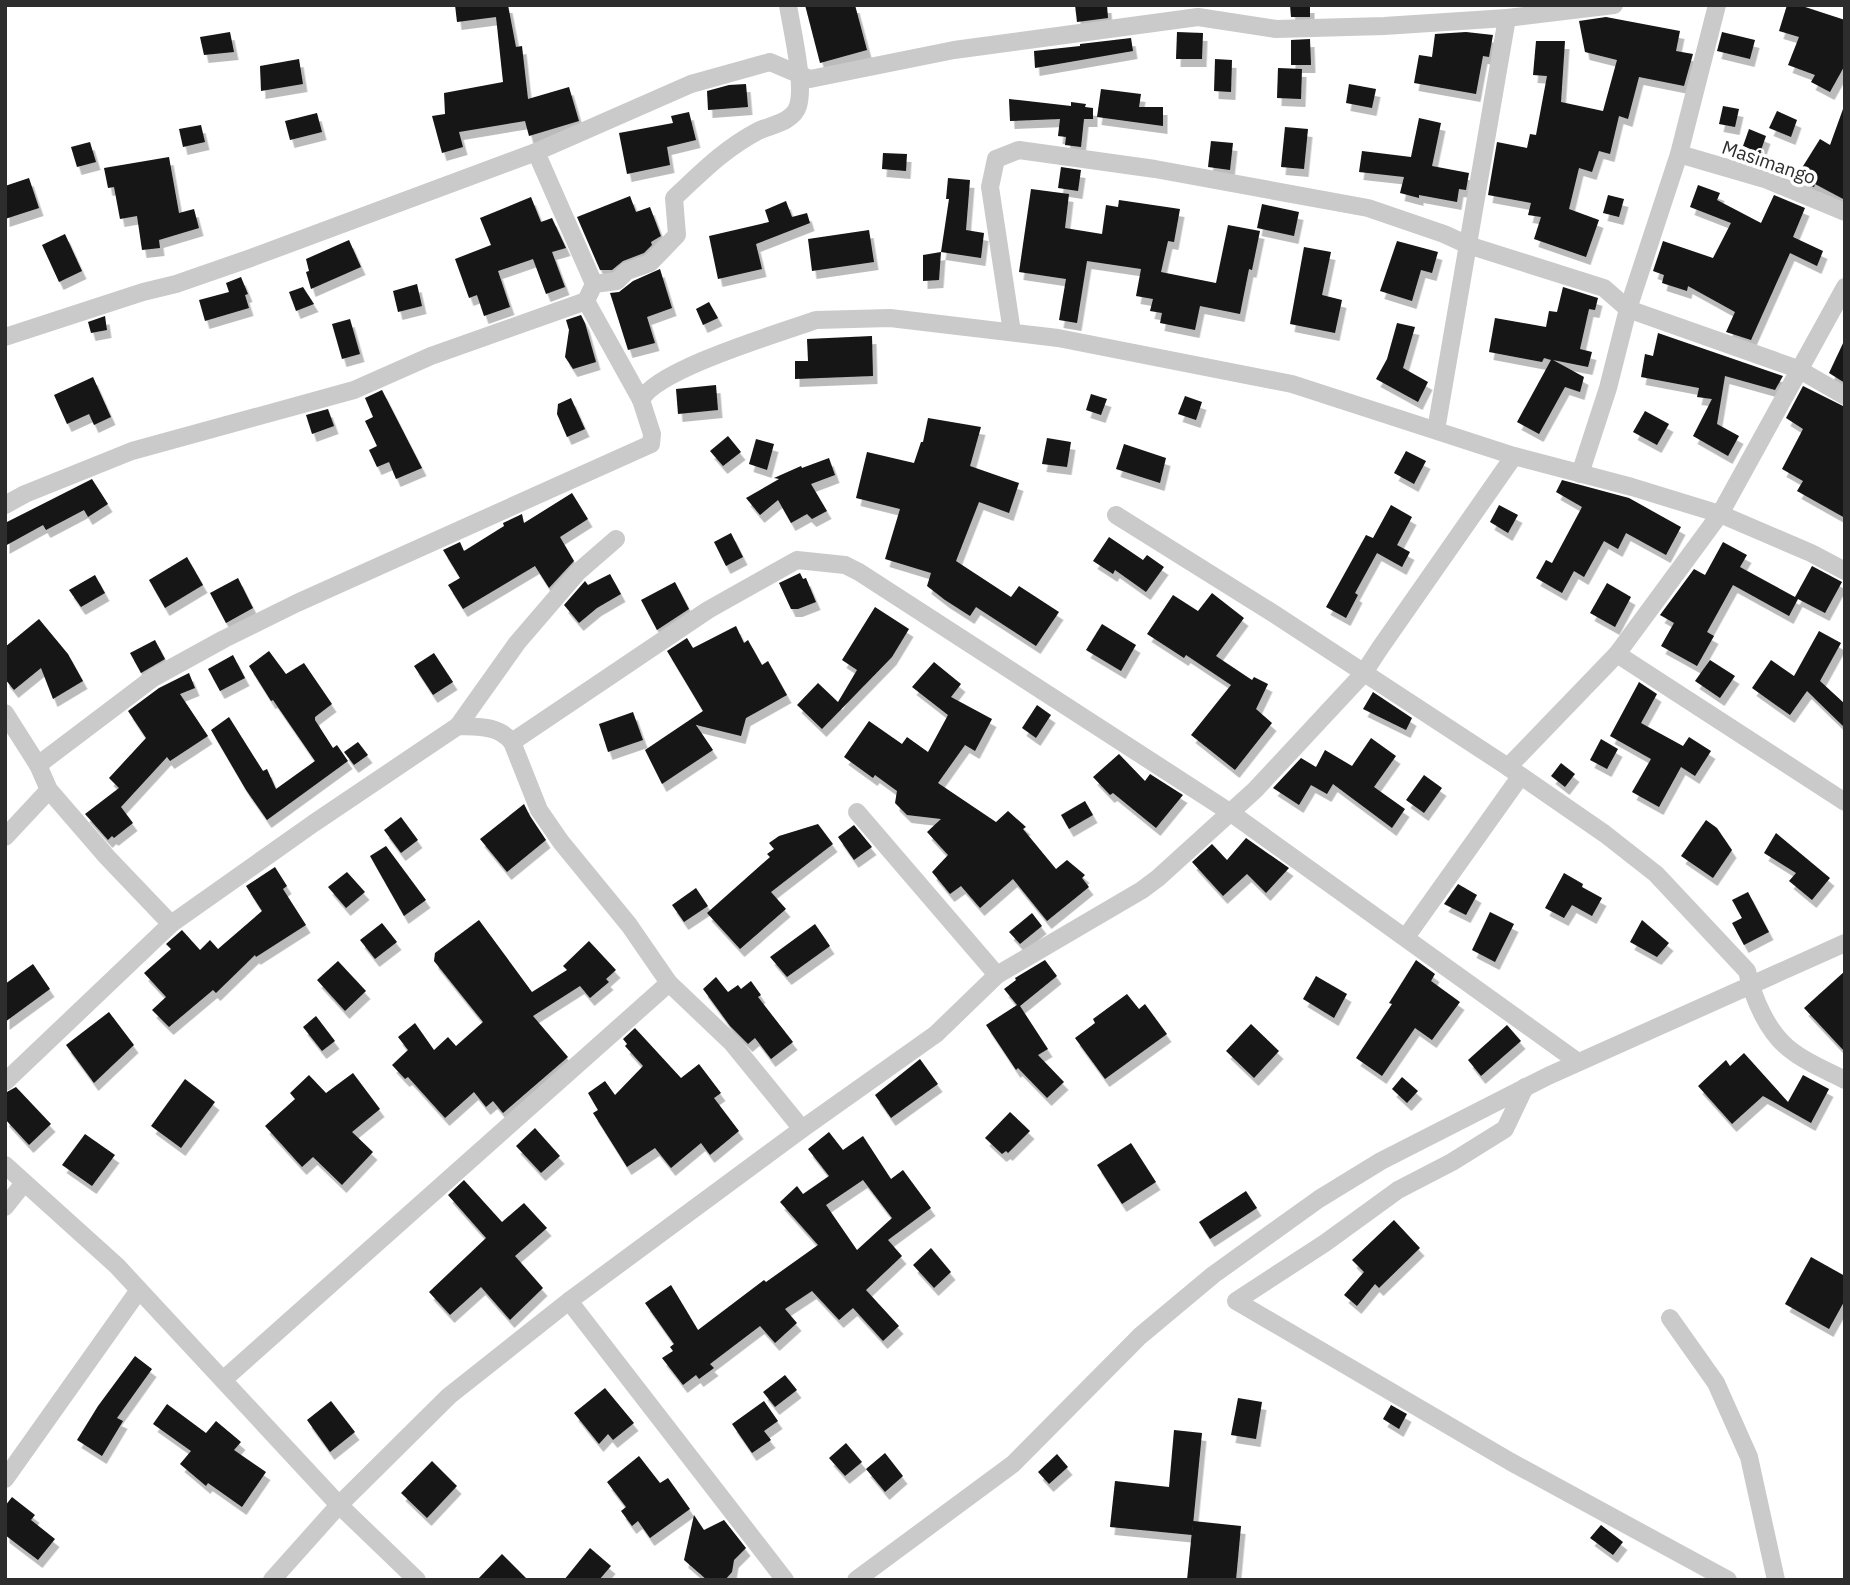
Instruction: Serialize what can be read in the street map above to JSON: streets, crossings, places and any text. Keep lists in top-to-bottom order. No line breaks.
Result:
{"streets":{"street":["Masimango"]}}
